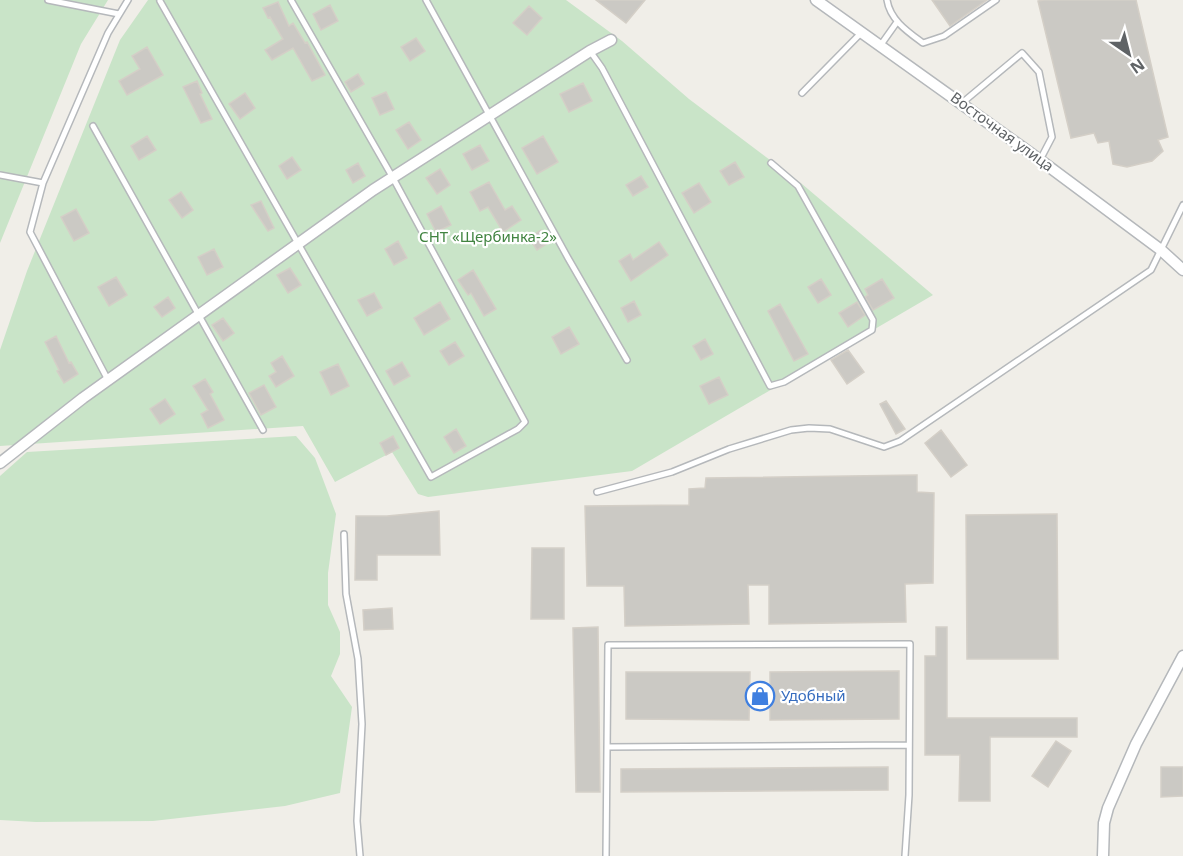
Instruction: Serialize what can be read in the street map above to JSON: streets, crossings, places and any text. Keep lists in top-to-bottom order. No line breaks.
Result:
{"streets":{"street":["Восточная улица"]},"parks":["СНТ «Щербинка-2»"],"places":{"shop":["Удобный"]},"north":"bottom right"}
